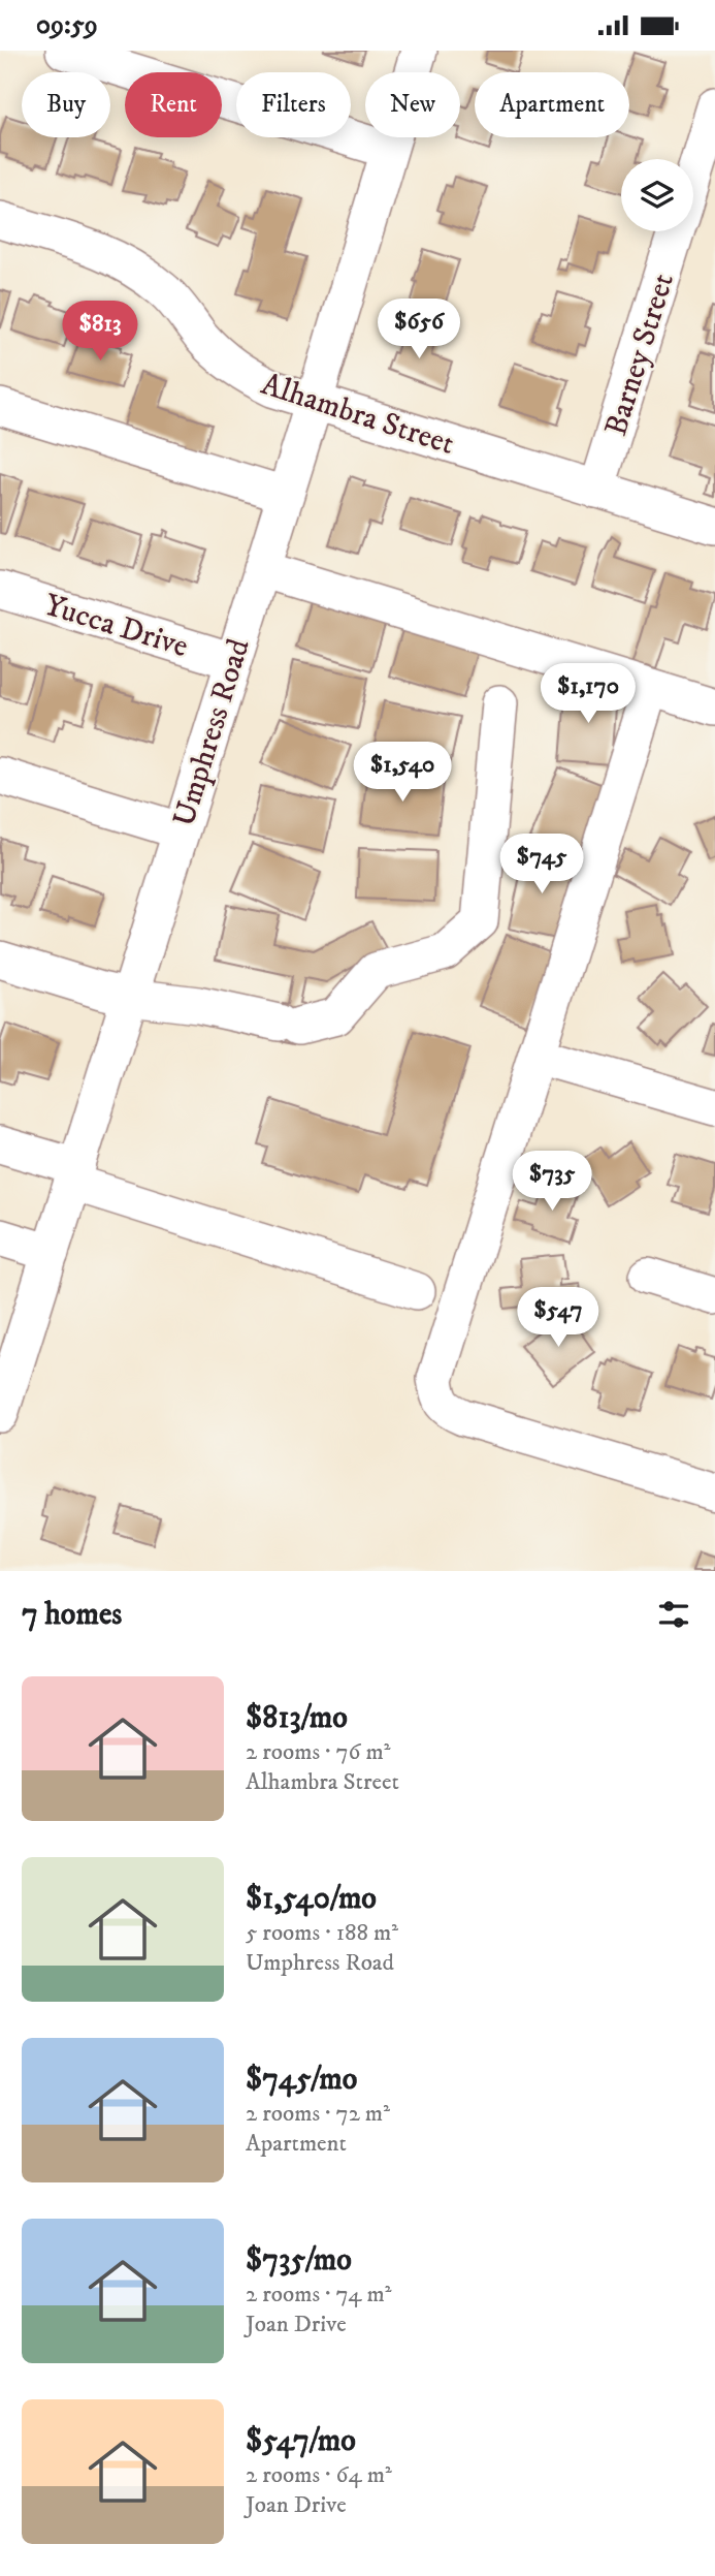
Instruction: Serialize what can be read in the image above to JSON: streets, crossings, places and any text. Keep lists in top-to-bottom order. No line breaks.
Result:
{"streets":{"street":["Barney Street","Alhambra Street","Yucca Drive","Umphress Road"]},"crossings":[["Barney Street","Alhambra Street"],["Alhambra Street","Umphress Road"],["Yucca Drive","Umphress Road"]],"page":{"status":"09:59","chip":["Buy","Rent","Filters","New","Apartment"],"price":["$656","$813","$1,170","$1,540","$745","$735","$547"],"heading":"7 homes","list":[{"name":"$813/mo","note":"2 rooms · 76 m² · Alhambra Street"},{"name":"$1,540/mo","note":"5 rooms · 188 m² · Umphress Road"},{"name":"$745/mo","note":"2 rooms · 72 m² · Apartment"},{"name":"$735/mo","note":"2 rooms · 74 m² · Joan Drive"},{"name":"$547/mo","note":"2 rooms · 64 m² · Joan Drive"}]}}
